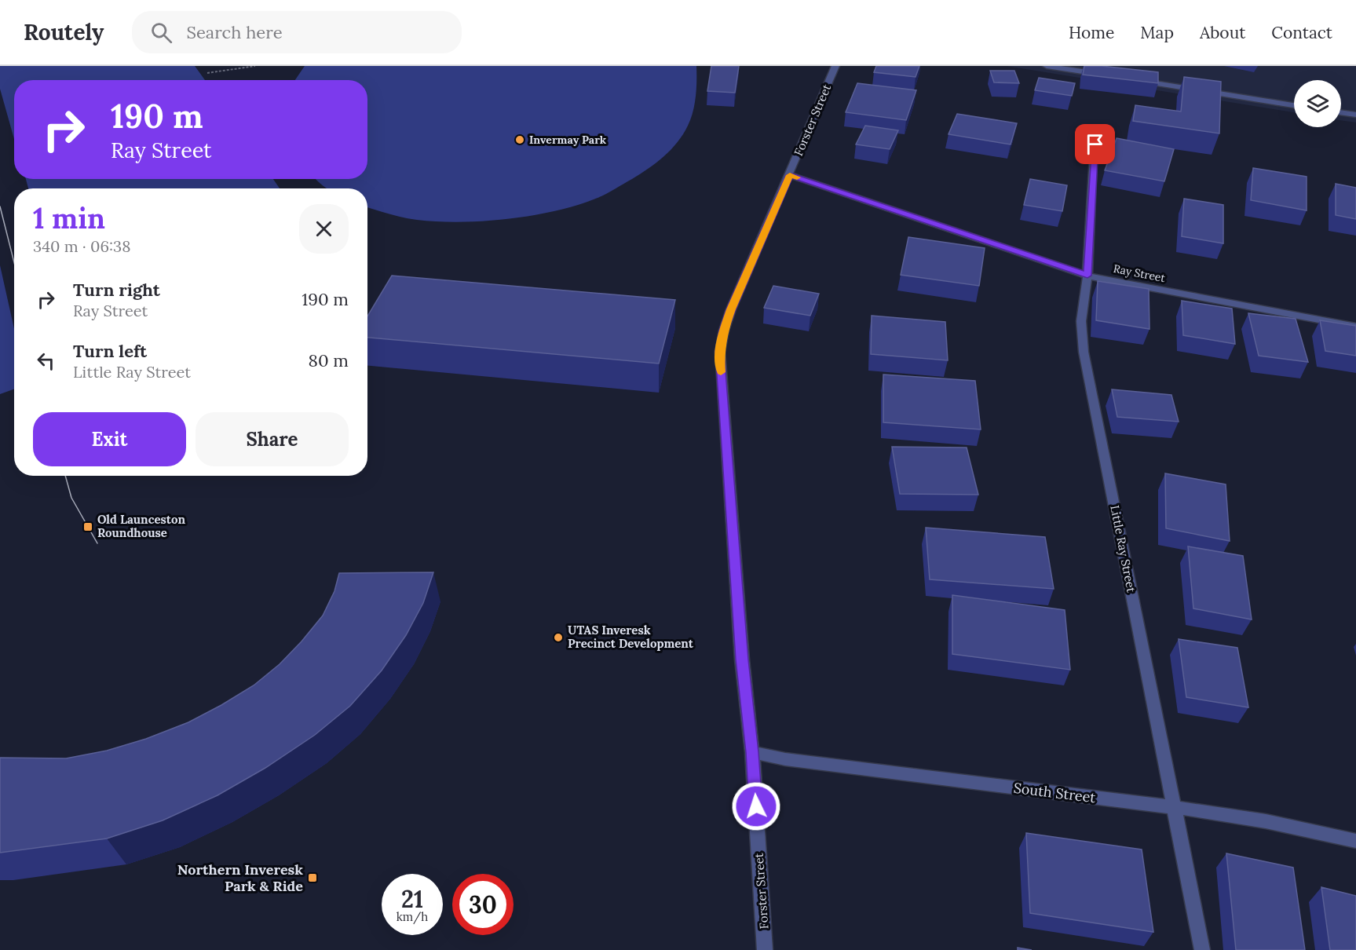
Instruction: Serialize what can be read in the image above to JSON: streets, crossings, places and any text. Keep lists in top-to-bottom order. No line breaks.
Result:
{"streets":{"street":["Forster Street","Ray Street","Little Ray Street","South Street"]},"crossings":[["Forster Street","Ray Street"],["Forster Street","South Street"],["Ray Street","Little Ray Street"],["Little Ray Street","South Street"]],"places":{"other":["Invermay Park","UTAS Inveresk Precinct Development"],"transit":["Old Launceston Roundhouse","Northern Inveresk Park & Ride"]},"page":{"header":"Routely","search":"Search here","nav":["Home","Map","About","Contact"],"turn":["190 m","Ray Street"],"heading":["1 min","340 m · 06:38"],"list":[{"name":"Turn right","note":"Ray Street","value":"190 m"},{"name":"Turn left","note":"Little Ray Street","value":"80 m"}],"buttons":["Exit","Share"],"speed":"21 km/h","limit":"30"}}
